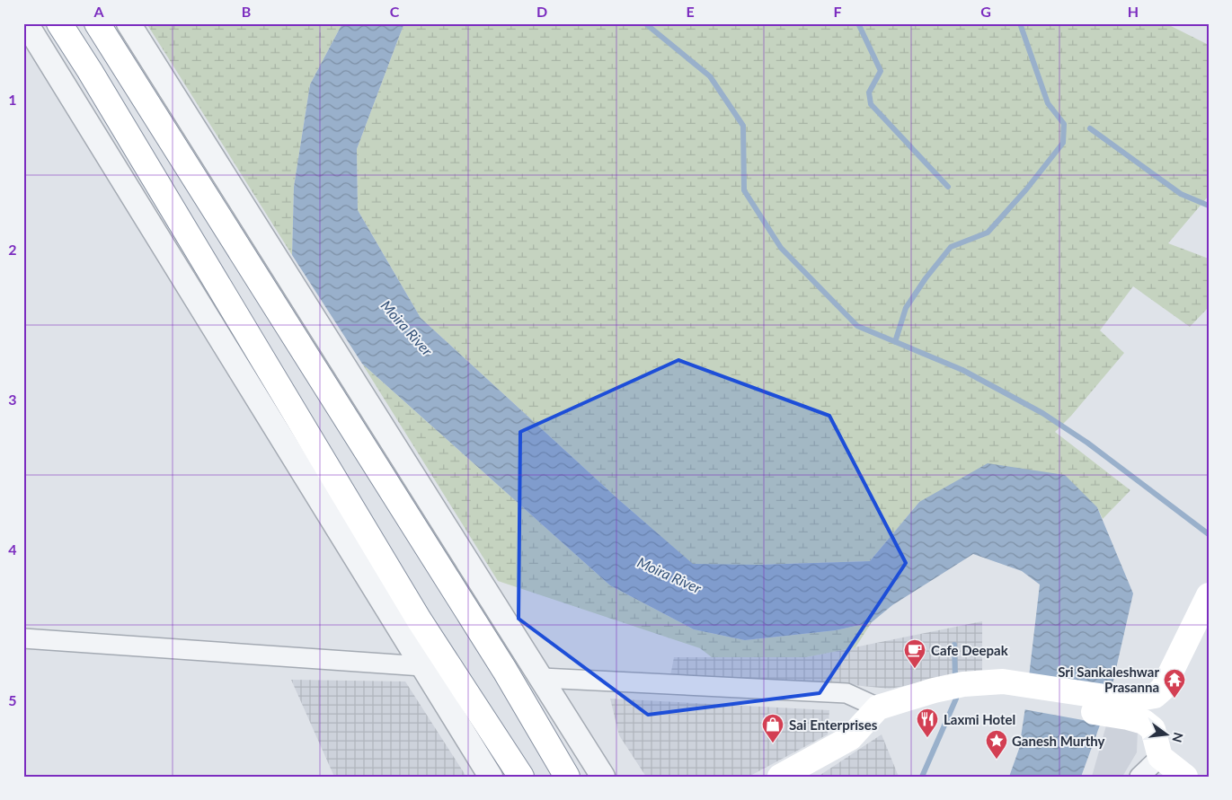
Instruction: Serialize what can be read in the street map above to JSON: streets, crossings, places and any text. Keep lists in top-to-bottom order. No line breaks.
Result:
{"water":["Moira River"],"places":{"cafe":["Cafe Deepak"],"temple":["Sri Sankaleshwar Prasanna"],"restaurant":["Laxmi Hotel"],"shop":["Sai Enterprises"],"place":["Ganesh Murthy"]},"north":"right","grid":{"columns":["A","B","C","D","E","F","G","H"],"rows":["1","2","3","4","5"]}}
